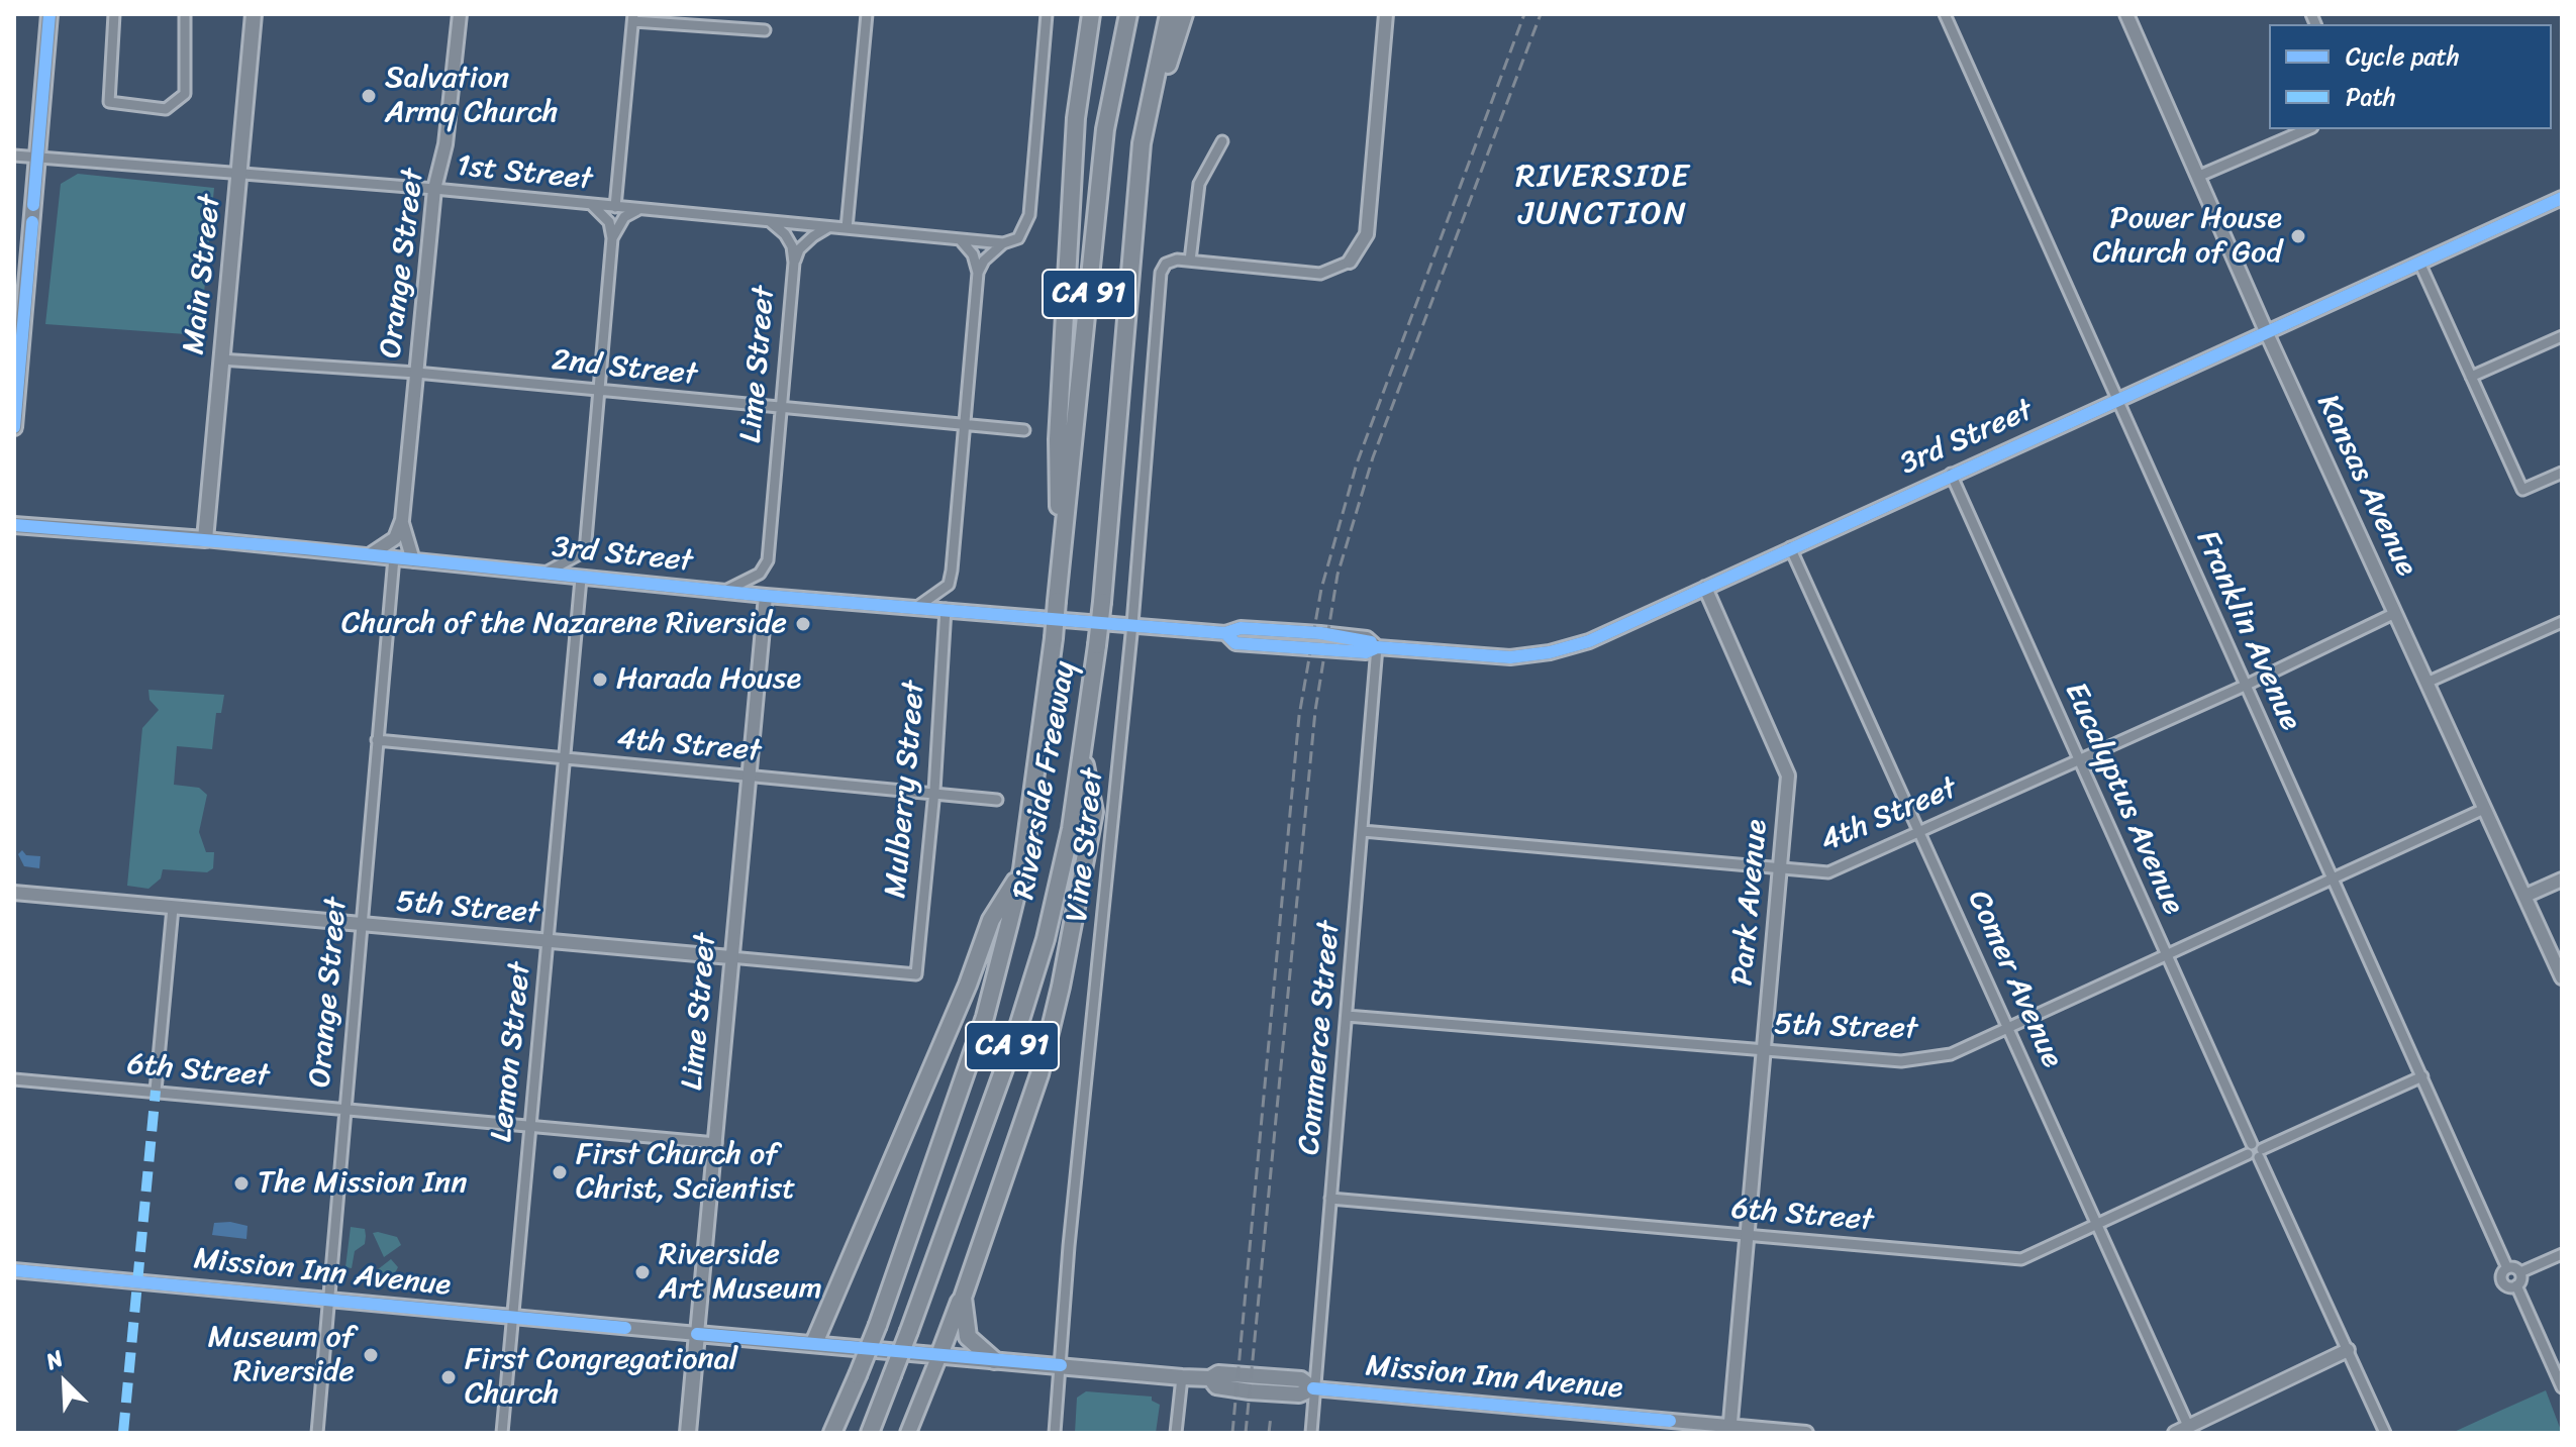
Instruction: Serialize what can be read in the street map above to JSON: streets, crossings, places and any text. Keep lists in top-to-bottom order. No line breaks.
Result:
{"streets":{"highway":["CA 91","Riverside Freeway"],"main road":["Orange Street","Main Street","Lime Street","3rd Street","Kansas Avenue","Park Avenue","5th Street","Mission Inn Avenue"],"street":["1st Street","2nd Street","Franklin Avenue","4th Street","Mulberry Street","Eucalyptus Avenue","Vine Street","Comer Avenue","Commerce Street","Lemon Street","6th Street"]},"crossings":[["1st Street","Orange Street"],["1st Street","Main Street"],["Orange Street","2nd Street"],["Orange Street","3rd Street"],["Orange Street","4th Street"],["Orange Street","5th Street"],["Orange Street","6th Street"],["Orange Street","Mission Inn Avenue"],["Main Street","2nd Street"],["Main Street","3rd Street"],["Lime Street","2nd Street"],["Lime Street","3rd Street"],["Lime Street","4th Street"],["Lime Street","5th Street"],["Lime Street","6th Street"],["Lime Street","Mission Inn Avenue"],["3rd Street","Kansas Avenue"],["3rd Street","Franklin Avenue"],["3rd Street","Mulberry Street"],["3rd Street","Eucalyptus Avenue"],["3rd Street","Vine Street"],["3rd Street","Park Avenue"],["3rd Street","Comer Avenue"],["3rd Street","Commerce Street"],["3rd Street","Lemon Street"],["Kansas Avenue","4th Street"],["Kansas Avenue","5th Street"],["Franklin Avenue","4th Street"],["Franklin Avenue","5th Street"],["4th Street","Mulberry Street"],["4th Street","Eucalyptus Avenue"],["4th Street","Park Avenue"],["4th Street","Comer Avenue"],["4th Street","Commerce Street"],["4th Street","Lemon Street"],["Mulberry Street","5th Street"],["Eucalyptus Avenue","5th Street"],["Vine Street","Mission Inn Avenue"],["Park Avenue","5th Street"],["Park Avenue","6th Street"],["Park Avenue","Mission Inn Avenue"],["5th Street","Comer Avenue"],["5th Street","Commerce Street"],["5th Street","Lemon Street"],["Comer Avenue","6th Street"],["Commerce Street","6th Street"],["Commerce Street","Mission Inn Avenue"],["Lemon Street","6th Street"],["Lemon Street","Mission Inn Avenue"]],"districts":["RIVERSIDE JUNCTION"],"places":["Salvation Army Church","Power House Church of God","Church of the Nazarene Riverside","Harada House","First Church of Christ, Scientist","The Mission Inn","Riverside Art Museum","Museum of Riverside","First Congregational Church"],"legend":["Cycle path","Path"],"north":"top left"}
